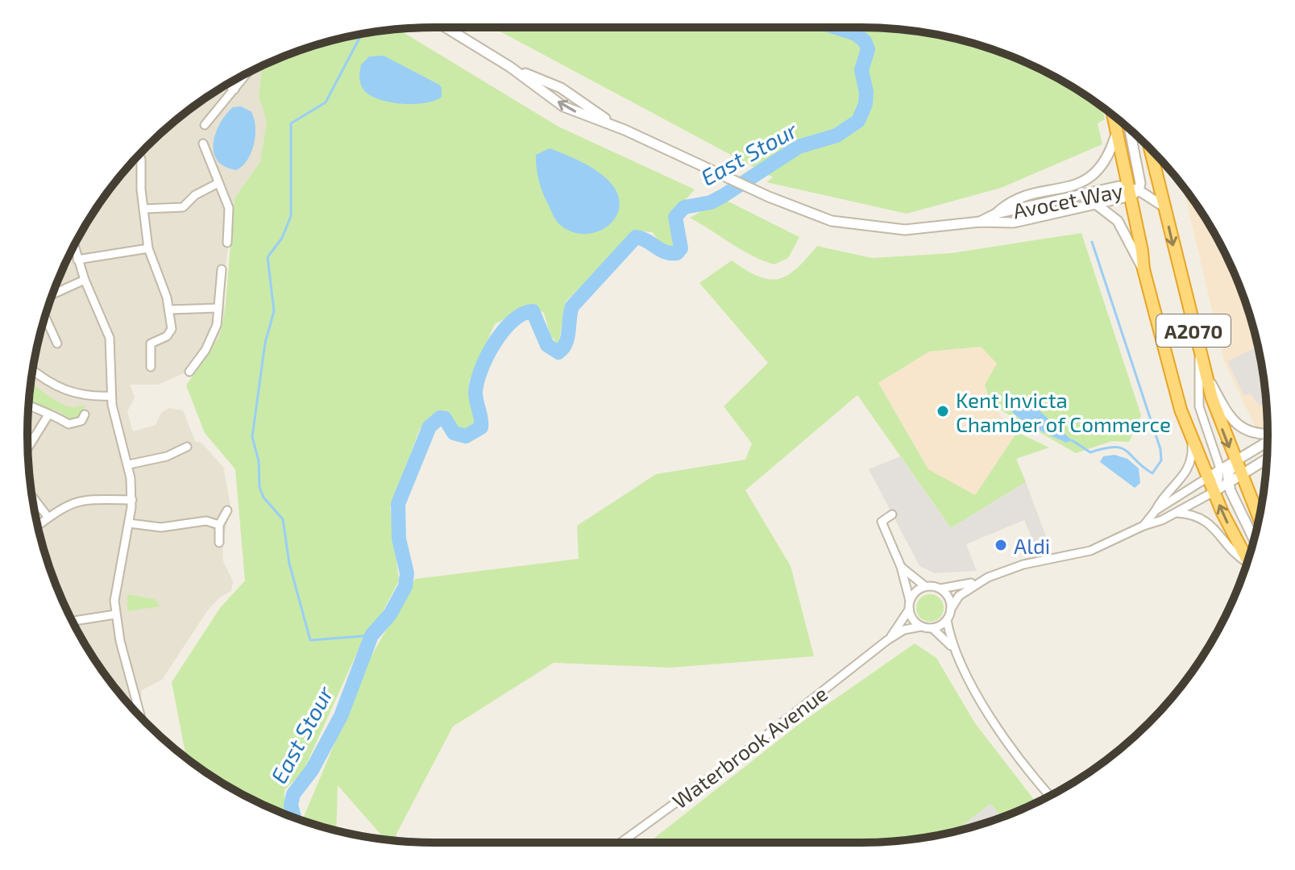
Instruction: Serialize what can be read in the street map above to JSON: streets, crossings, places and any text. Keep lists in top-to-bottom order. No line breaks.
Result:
{"streets":{"highway":["A2070"],"street":["Avocet Way","Waterbrook Avenue"]},"crossings":[["Avocet Way","A2070"]],"water":["East Stour"],"places":["Kent Invicta Chamber of Commerce","Aldi"]}
